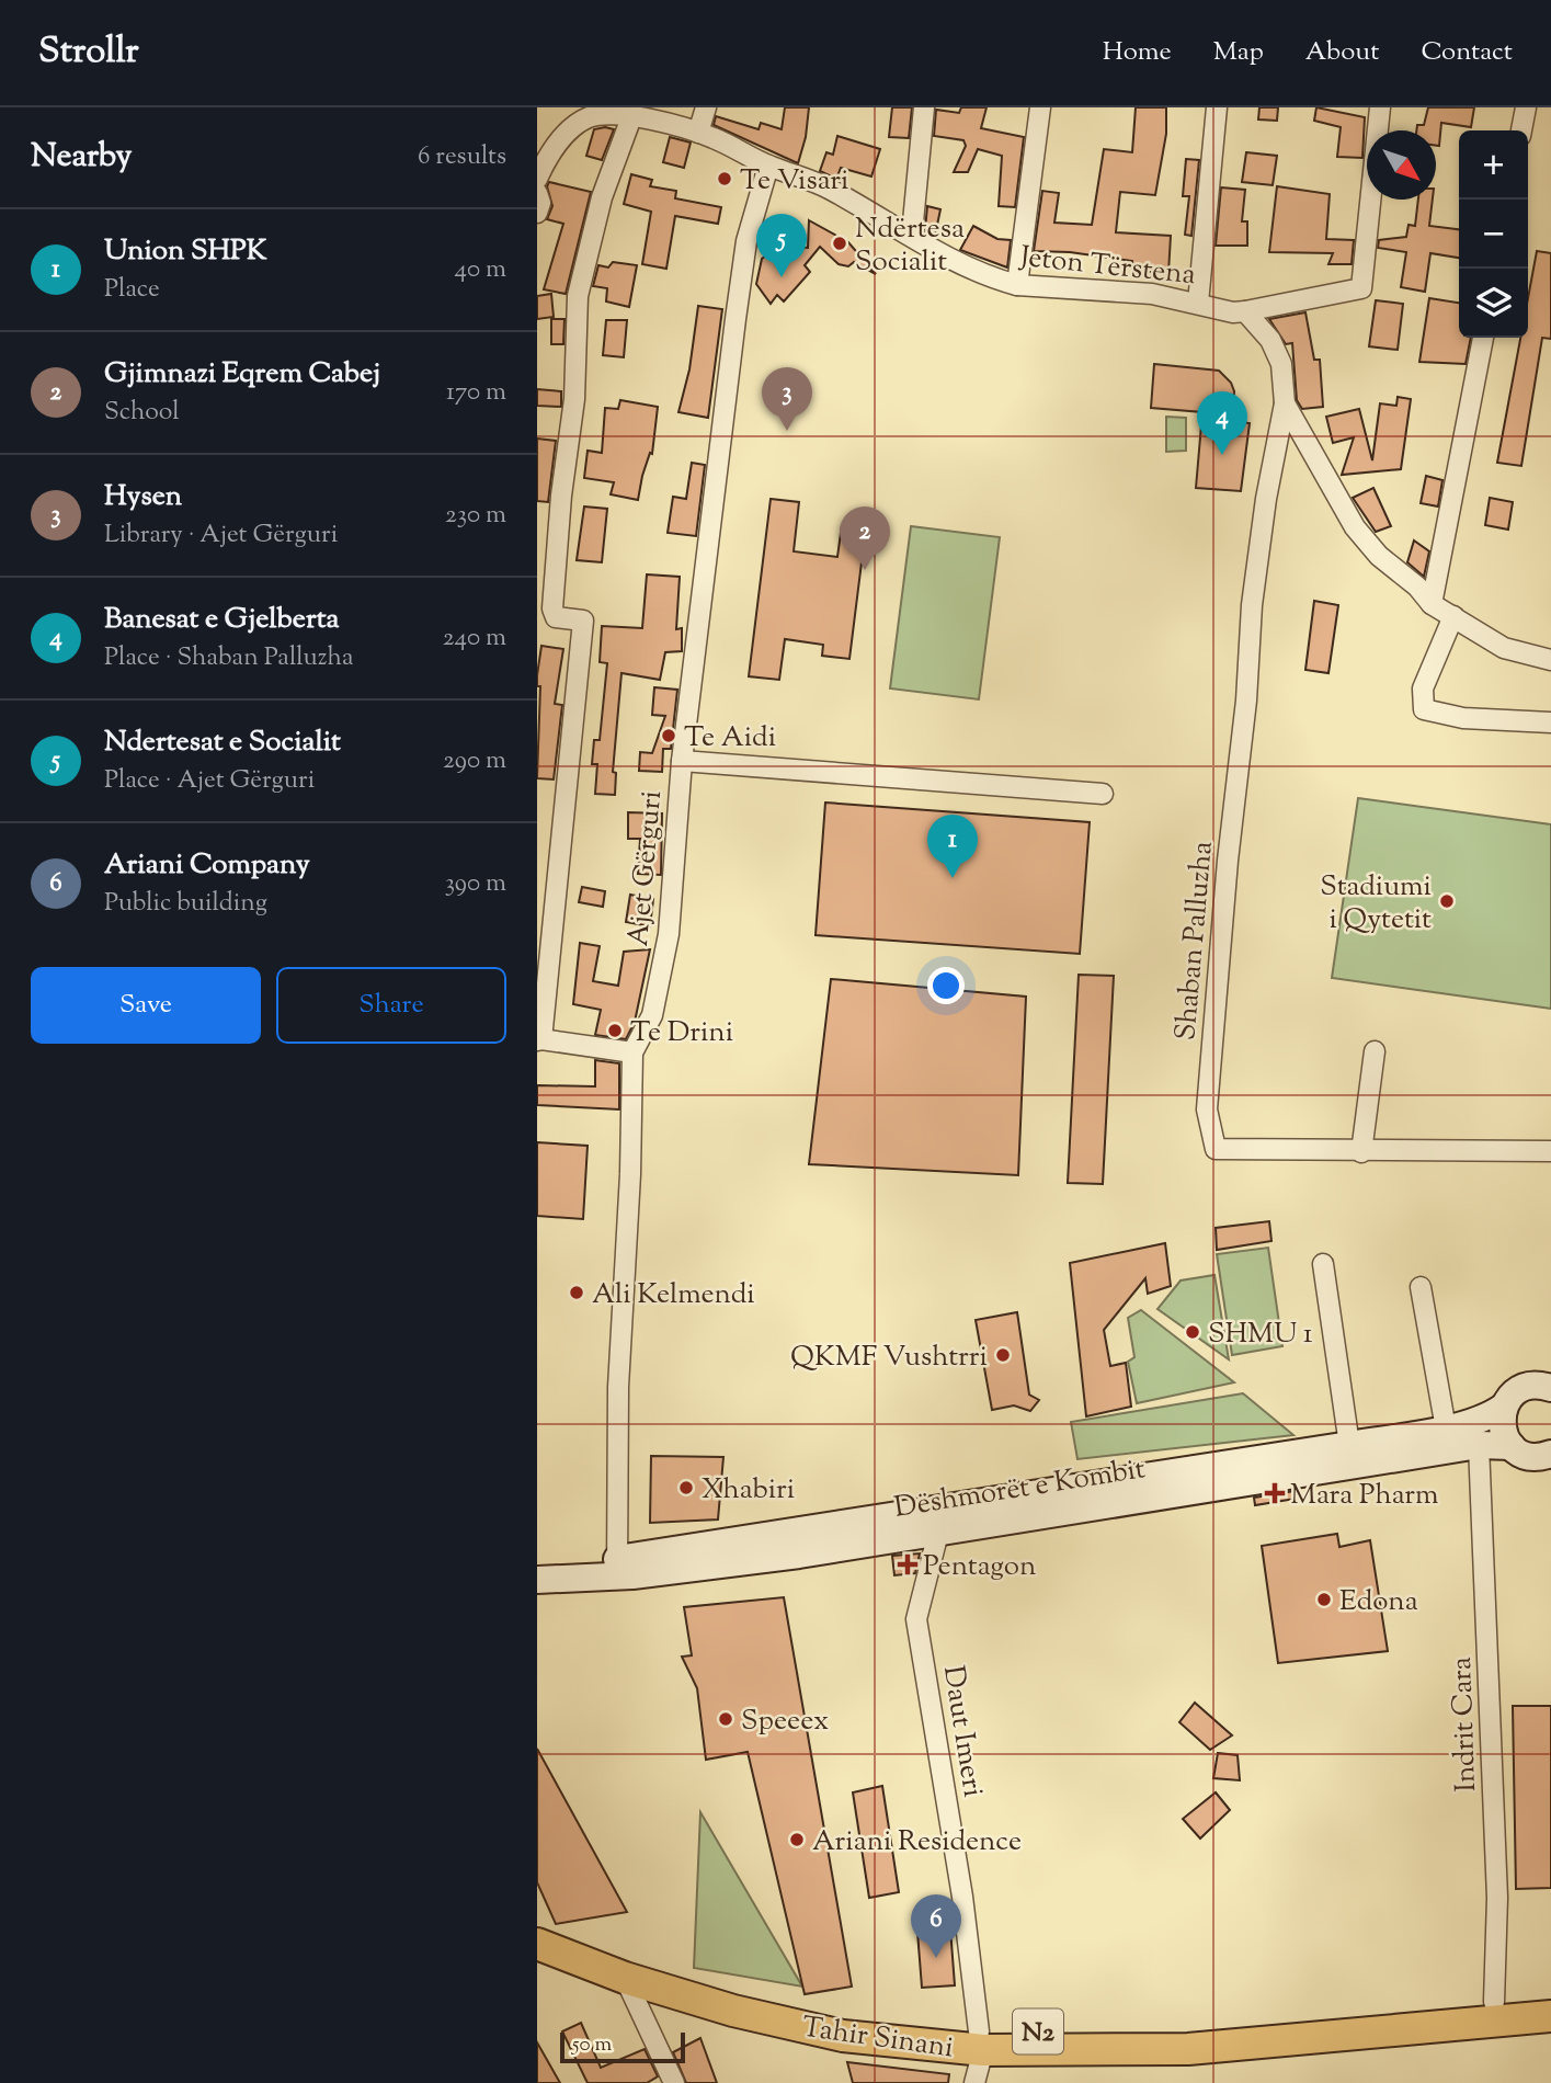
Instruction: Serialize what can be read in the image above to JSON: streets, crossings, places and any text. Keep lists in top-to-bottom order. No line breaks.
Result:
{"streets":{"main road":["N2","Tahir Sinani"],"street":["Jeton Tërstena","Ajet Gërguri","Shaban Palluzha","Dëshmorët e Kombit","Indrit Cara","Daut Imeri"]},"crossings":[["Jeton Tërstena","Ajet Gërguri"],["Ajet Gërguri","Dëshmorët e Kombit"],["Dëshmorët e Kombit","Indrit Cara"],["Dëshmorët e Kombit","Daut Imeri"],["Indrit Cara","Tahir Sinani"],["Daut Imeri","Tahir Sinani"]],"places":{"other":["Te Visari","Ndërtesa Socialit","Te Aidi","Stadiumi i Qytetit","Te Drini","Ali Kelmendi","SHMU 1","QKMF Vushtrri","Xhabiri","Edona","Speeex","Ariani Residence"],"health":["Mara Pharm","Pentagon"]},"scale_bar":"50 m","north":"bottom right","page":{"header":"Strollr","nav":["Home","Map","About","Contact"],"heading":["Nearby","6 results"],"map_buttons":["+","−"],"list":[{"mark":"1","name":"Union SHPK","note":"Place","value":"40 m"},{"mark":"2","name":"Gjimnazi Eqrem Cabej","note":"School","value":"170 m"},{"mark":"3","name":"Hysen","note":"Library · Ajet Gërguri","value":"230 m"},{"mark":"4","name":"Banesat e Gjelberta","note":"Place · Shaban Palluzha","value":"240 m"},{"mark":"5","name":"Ndertesat e Socialit","note":"Place · Ajet Gërguri","value":"290 m"},{"mark":"6","name":"Ariani Company","note":"Public building","value":"390 m"}],"pins":["5","3","4","2","1","6"],"buttons":["Save","Share"],"scale":"50 m"}}
